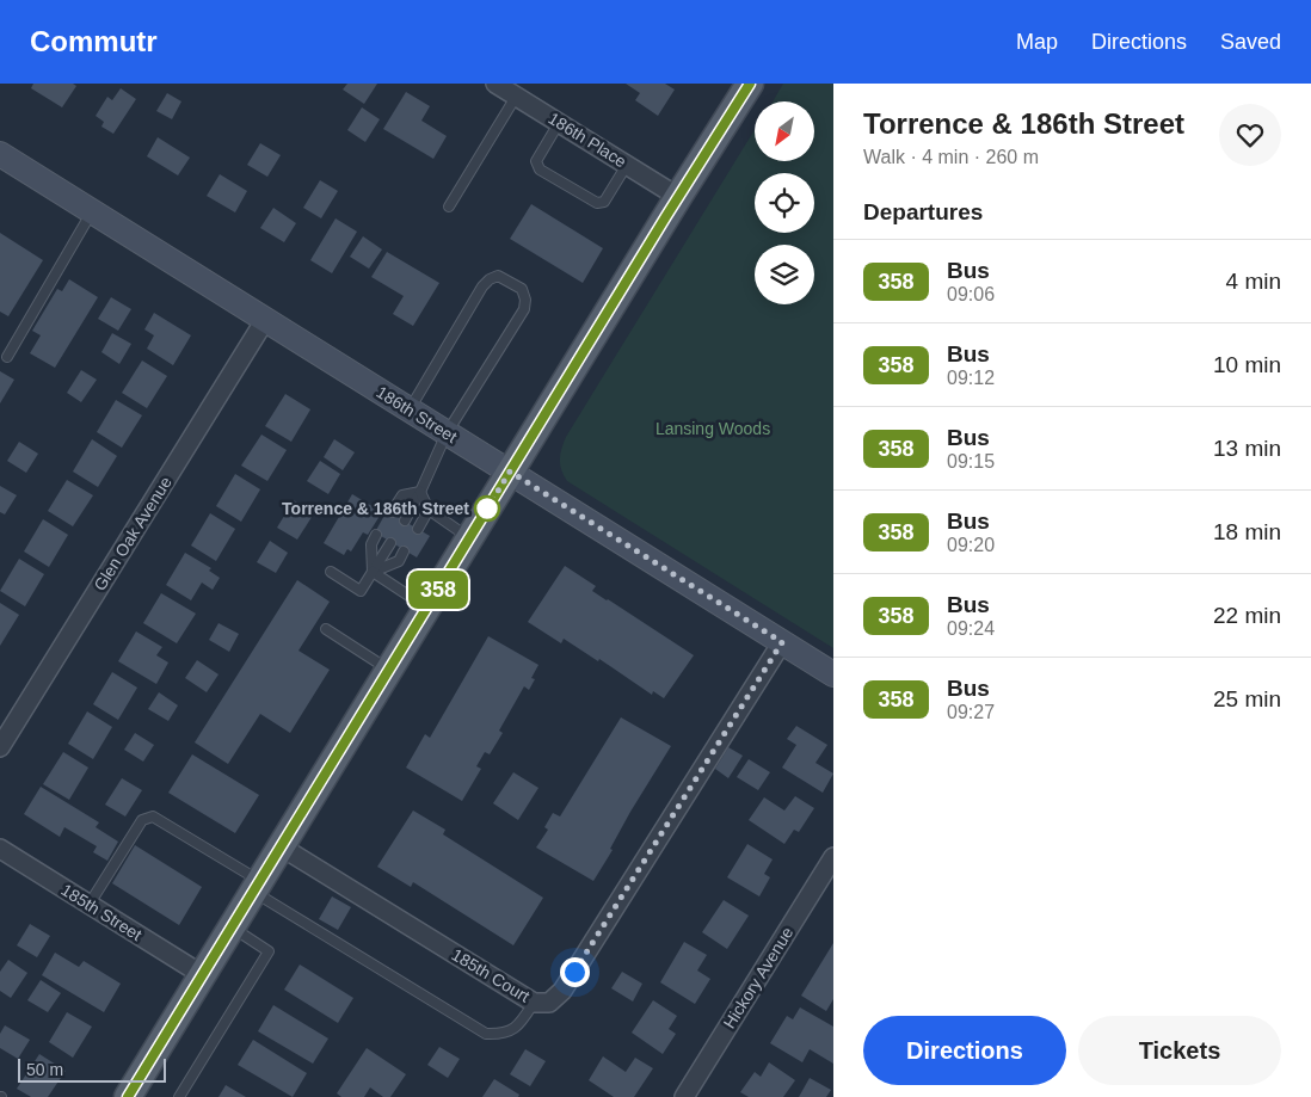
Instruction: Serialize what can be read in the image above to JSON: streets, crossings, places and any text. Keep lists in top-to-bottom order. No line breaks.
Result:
{"streets":{"street":["186th Place","186th Street","Glen Oak Avenue","185th Street","185th Court","Hickory Avenue"]},"crossings":[["186th Street","Glen Oak Avenue"],["186th Street","185th Court"]],"parks":["Lansing Woods"],"places":["Torrence & 186th Street"],"lines":["bus line 358"],"scale_bar":"50 m","north":"bottom left","page":{"header":"Commutr","nav":["Map","Directions","Saved"],"on_map":"358","heading":[["Torrence & 186th Street","Walk · 4 min · 260 m"],"Departures"],"list":[{"mark":"358","name":"Bus","note":"09:06","value":"4 min"},{"mark":"358","name":"Bus","note":"09:12","value":"10 min"},{"mark":"358","name":"Bus","note":"09:15","value":"13 min"},{"mark":"358","name":"Bus","note":"09:20","value":"18 min"},{"mark":"358","name":"Bus","note":"09:24","value":"22 min"},{"mark":"358","name":"Bus","note":"09:27","value":"25 min"}],"buttons":["Directions","Tickets"],"scale":"50 m"}}
